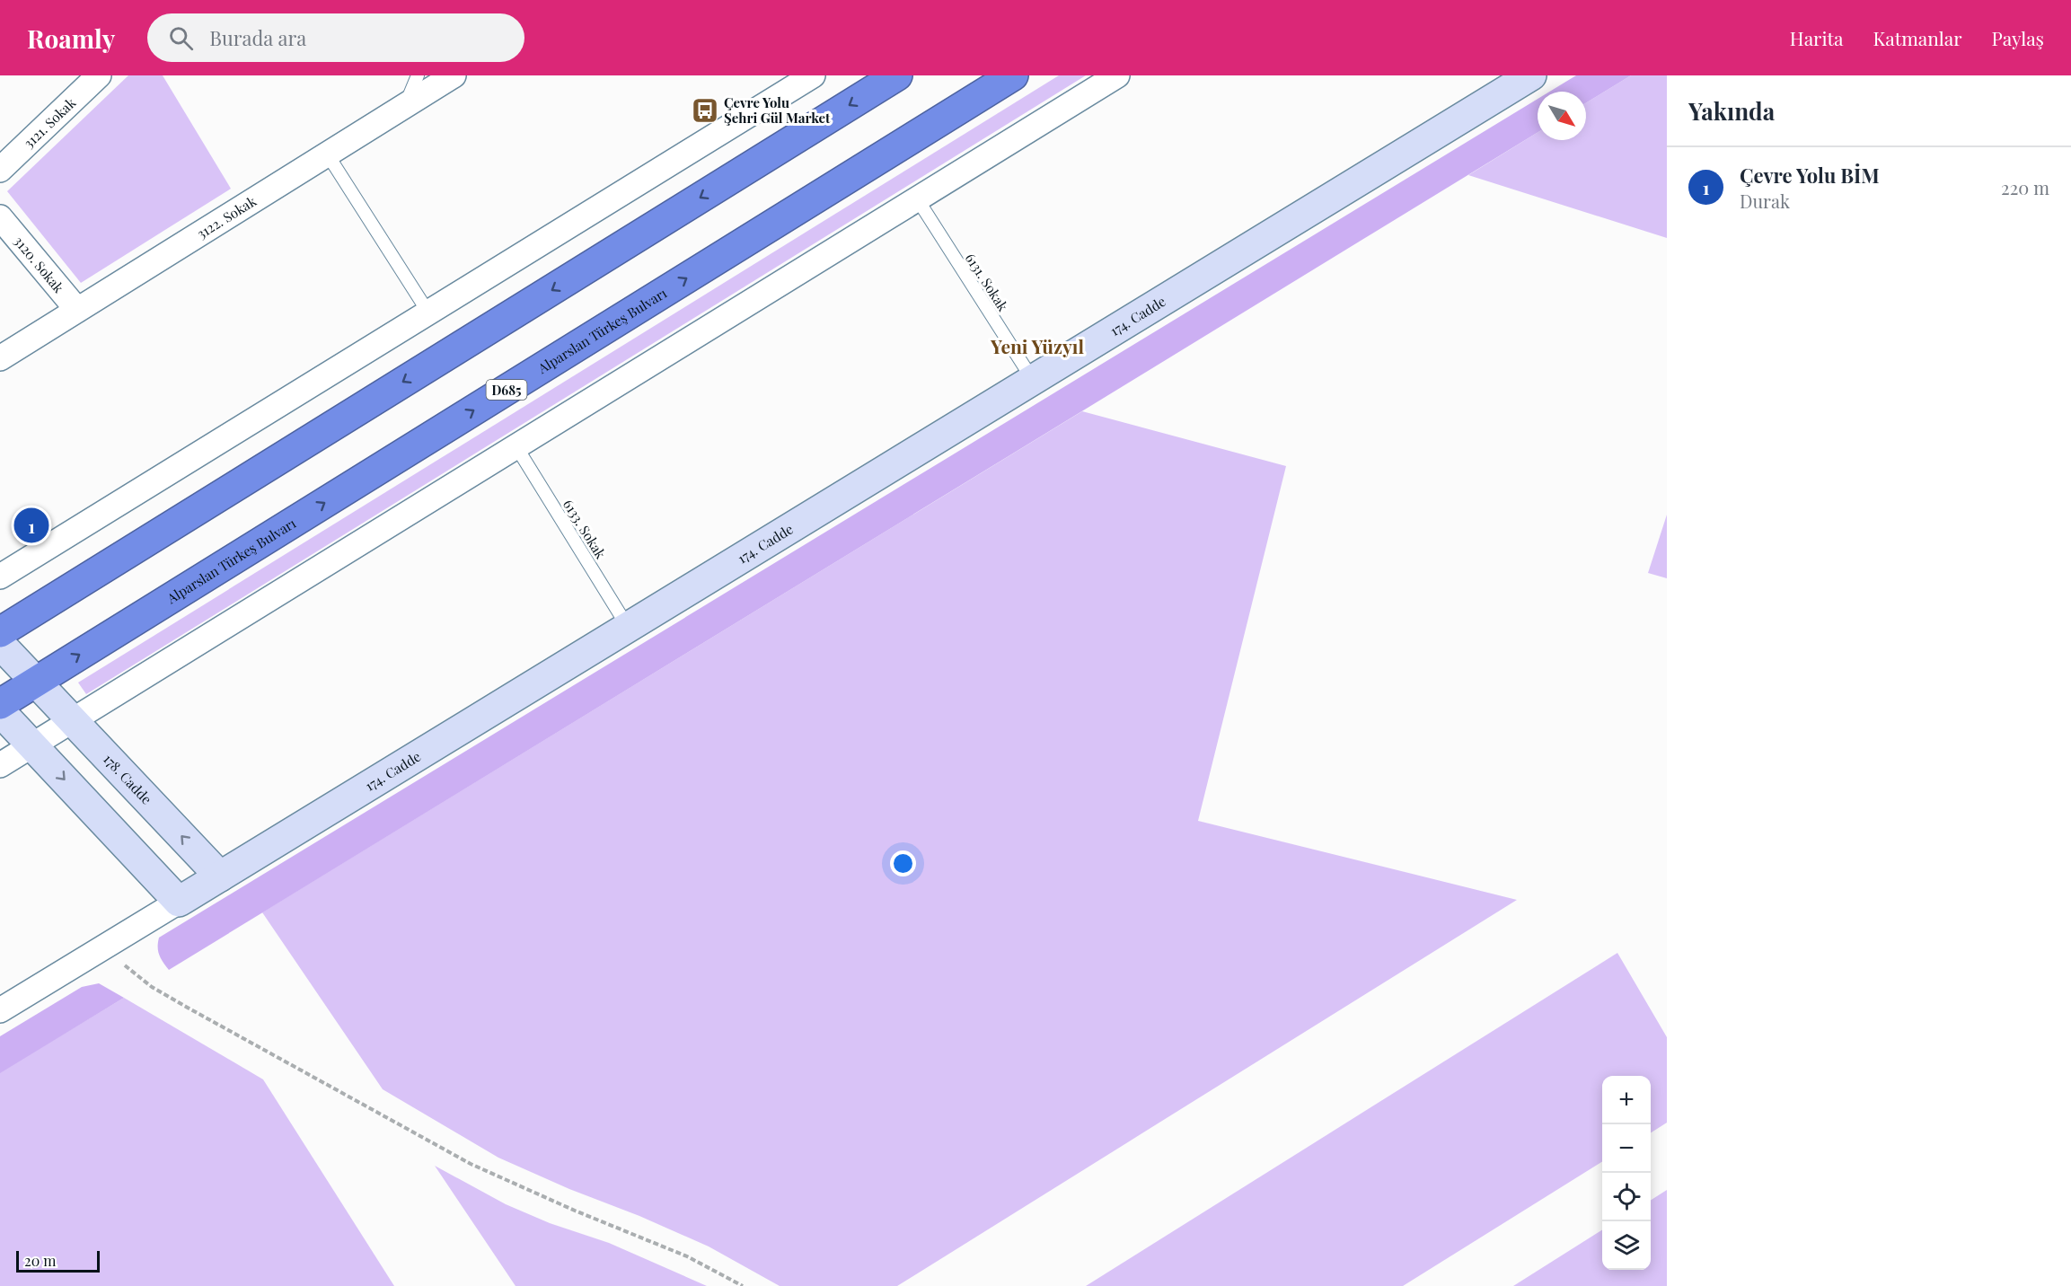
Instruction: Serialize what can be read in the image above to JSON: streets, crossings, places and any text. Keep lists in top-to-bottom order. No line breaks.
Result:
{"streets":{"highway":["Alparslan Türkeş Bulvarı","D685"],"street":["3121. Sokak","3122. Sokak","3120. Sokak","174. Cadde","178. Cadde"],"lane":["6131. Sokak","6133. Sokak"]},"crossings":[["3122. Sokak","3120. Sokak"],["6131. Sokak","174. Cadde"],["174. Cadde","6133. Sokak"],["174. Cadde","178. Cadde"],["Alparslan Türkeş Bulvarı","178. Cadde"]],"districts":["Yeni Yüzyıl"],"places":{"bus stop":["Çevre Yolu Şehri Gül Market"]},"scale_bar":"20 m","north":"bottom right","page":{"header":"Roamly","search":"Burada ara","nav":["Harita","Katmanlar","Paylaş"],"heading":"Yakında","list":[{"mark":"1","name":"Çevre Yolu BİM","note":"Durak","value":"220 m"}],"pins":"1","map_buttons":["+","−"],"scale":"20 m"}}
